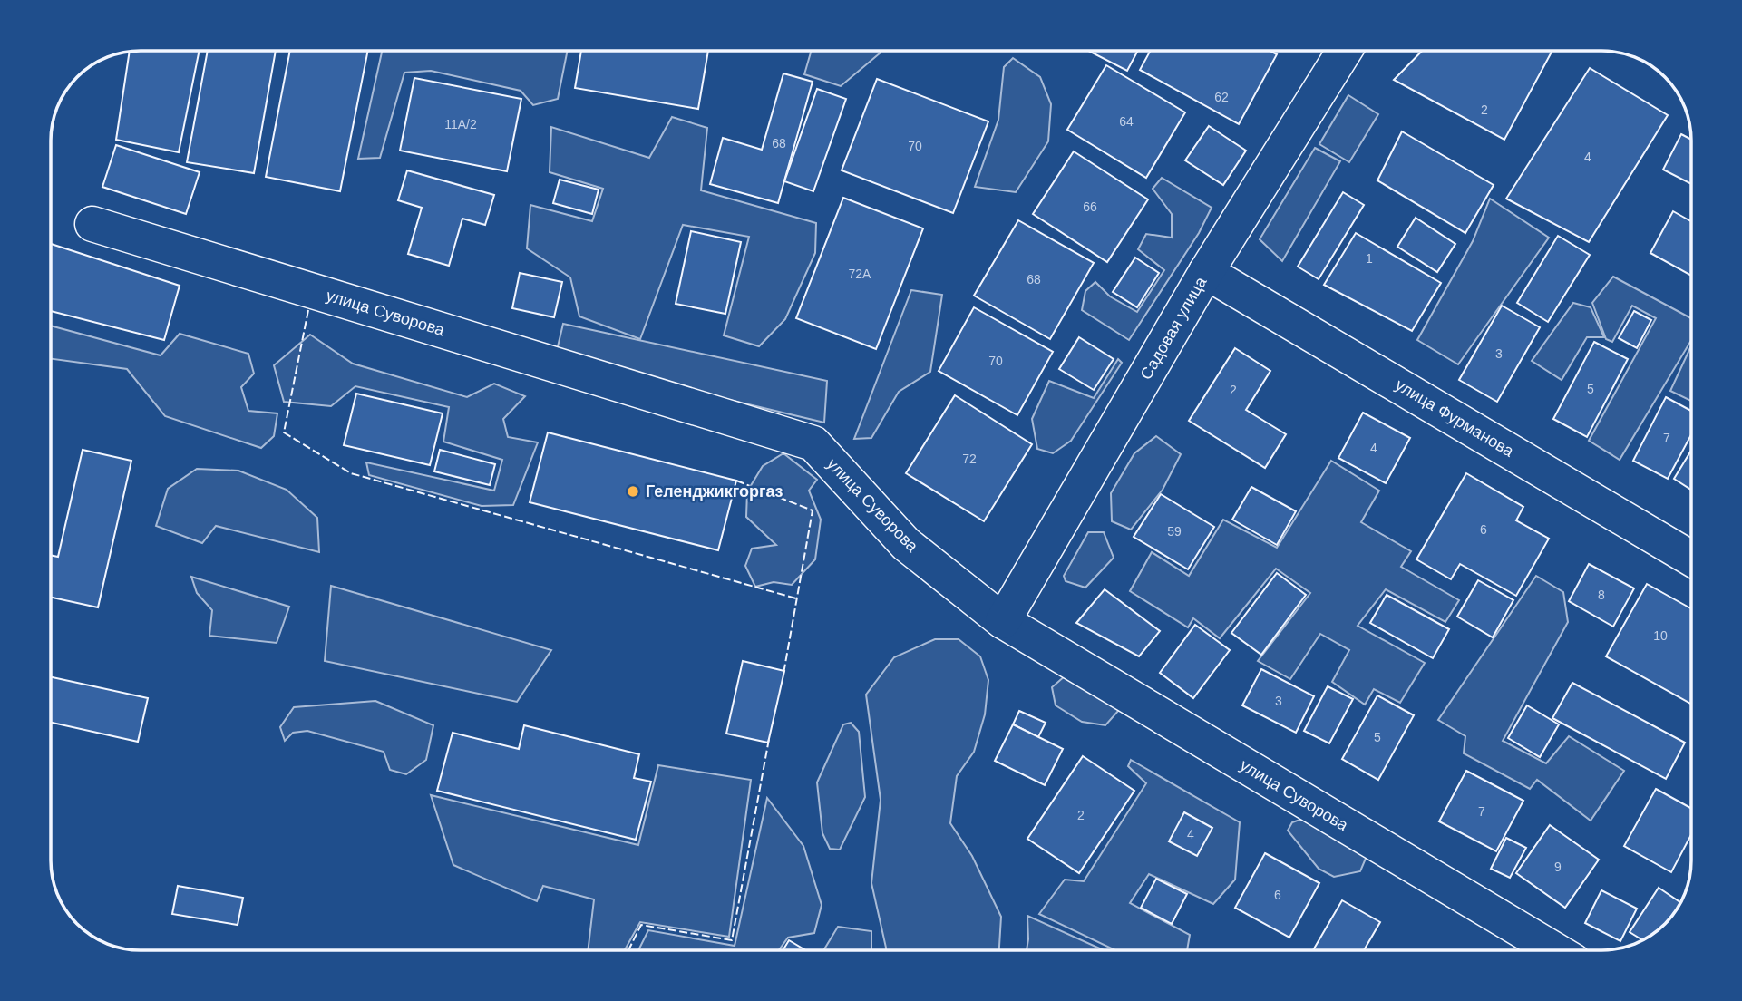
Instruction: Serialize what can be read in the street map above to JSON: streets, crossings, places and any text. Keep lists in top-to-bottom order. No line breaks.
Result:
{"streets":{"street":["улица Суворова","Садовая улица","улица Фурманова"]},"crossings":[["улица Суворова","Садовая улица"],["Садовая улица","улица Фурманова"]],"places":["Геленджикгоргаз"],"house_numbers":["62","2","64","11А/2","68","70","4","66","1","72А","68","3","70","5","2","7","4","72","6","59","8","10","3","5","7","2","4","9","6"]}
